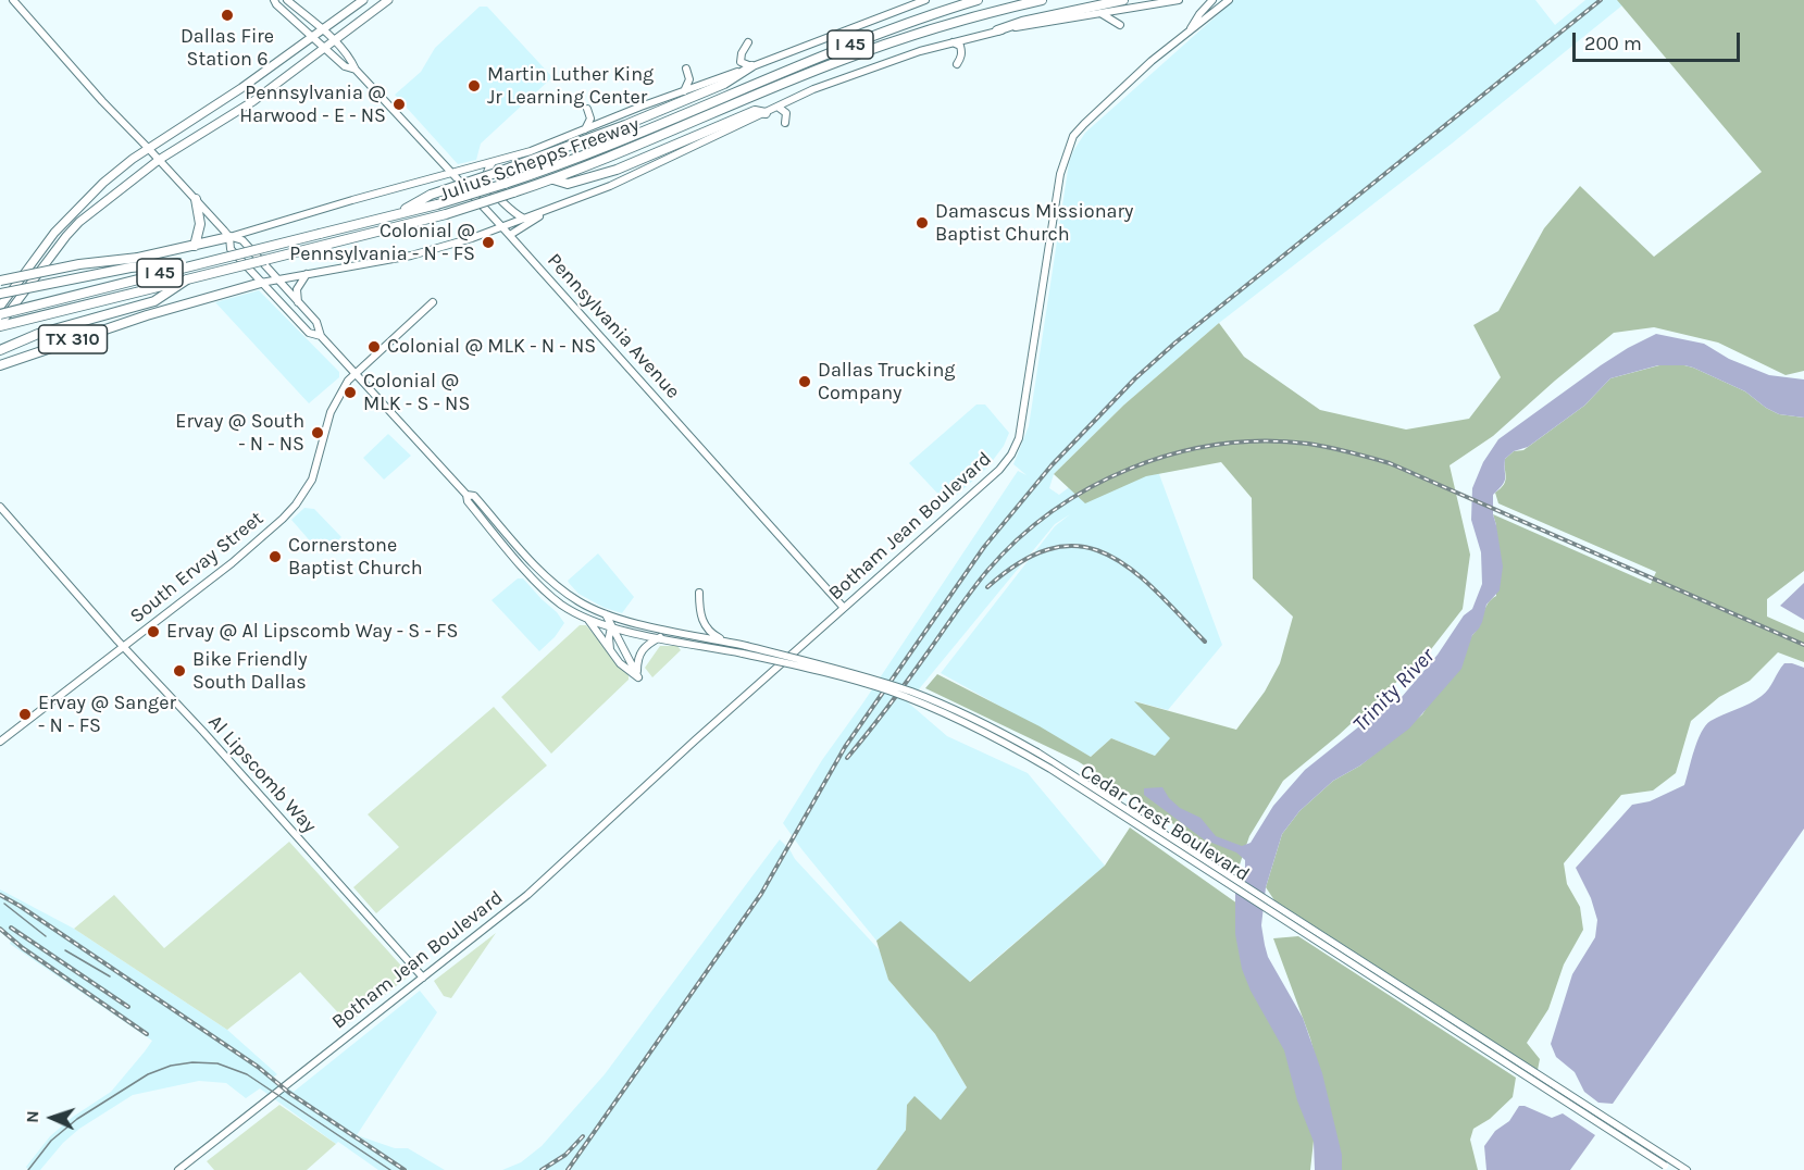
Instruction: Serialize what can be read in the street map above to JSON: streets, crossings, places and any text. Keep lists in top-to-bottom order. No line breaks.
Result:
{"streets":{"highway":["I 45","Julius Schepps Freeway","TX 310"],"main road":["Pennsylvania Avenue","Botham Jean Boulevard","South Ervay Street","Al Lipscomb Way","Cedar Crest Boulevard"]},"crossings":[["Julius Schepps Freeway","Pennsylvania Avenue"],["Pennsylvania Avenue","Botham Jean Boulevard"],["Botham Jean Boulevard","Al Lipscomb Way"],["South Ervay Street","Al Lipscomb Way"]],"water":["Trinity River"],"places":["Dallas Fire Station 6","Martin Luther King Jr Learning Center","Pennsylvania @ Harwood - E - NS","Damascus Missionary Baptist Church","Colonial @ Pennsylvania - N - FS","Colonial @ MLK - N - NS","Dallas Trucking Company","Colonial @ MLK - S - NS","Ervay @ South - N - NS","Cornerstone Baptist Church","Ervay @ Al Lipscomb Way - S - FS","Bike Friendly South Dallas","Ervay @ Sanger - N - FS"],"scale_bar":"200 m","north":"left"}
